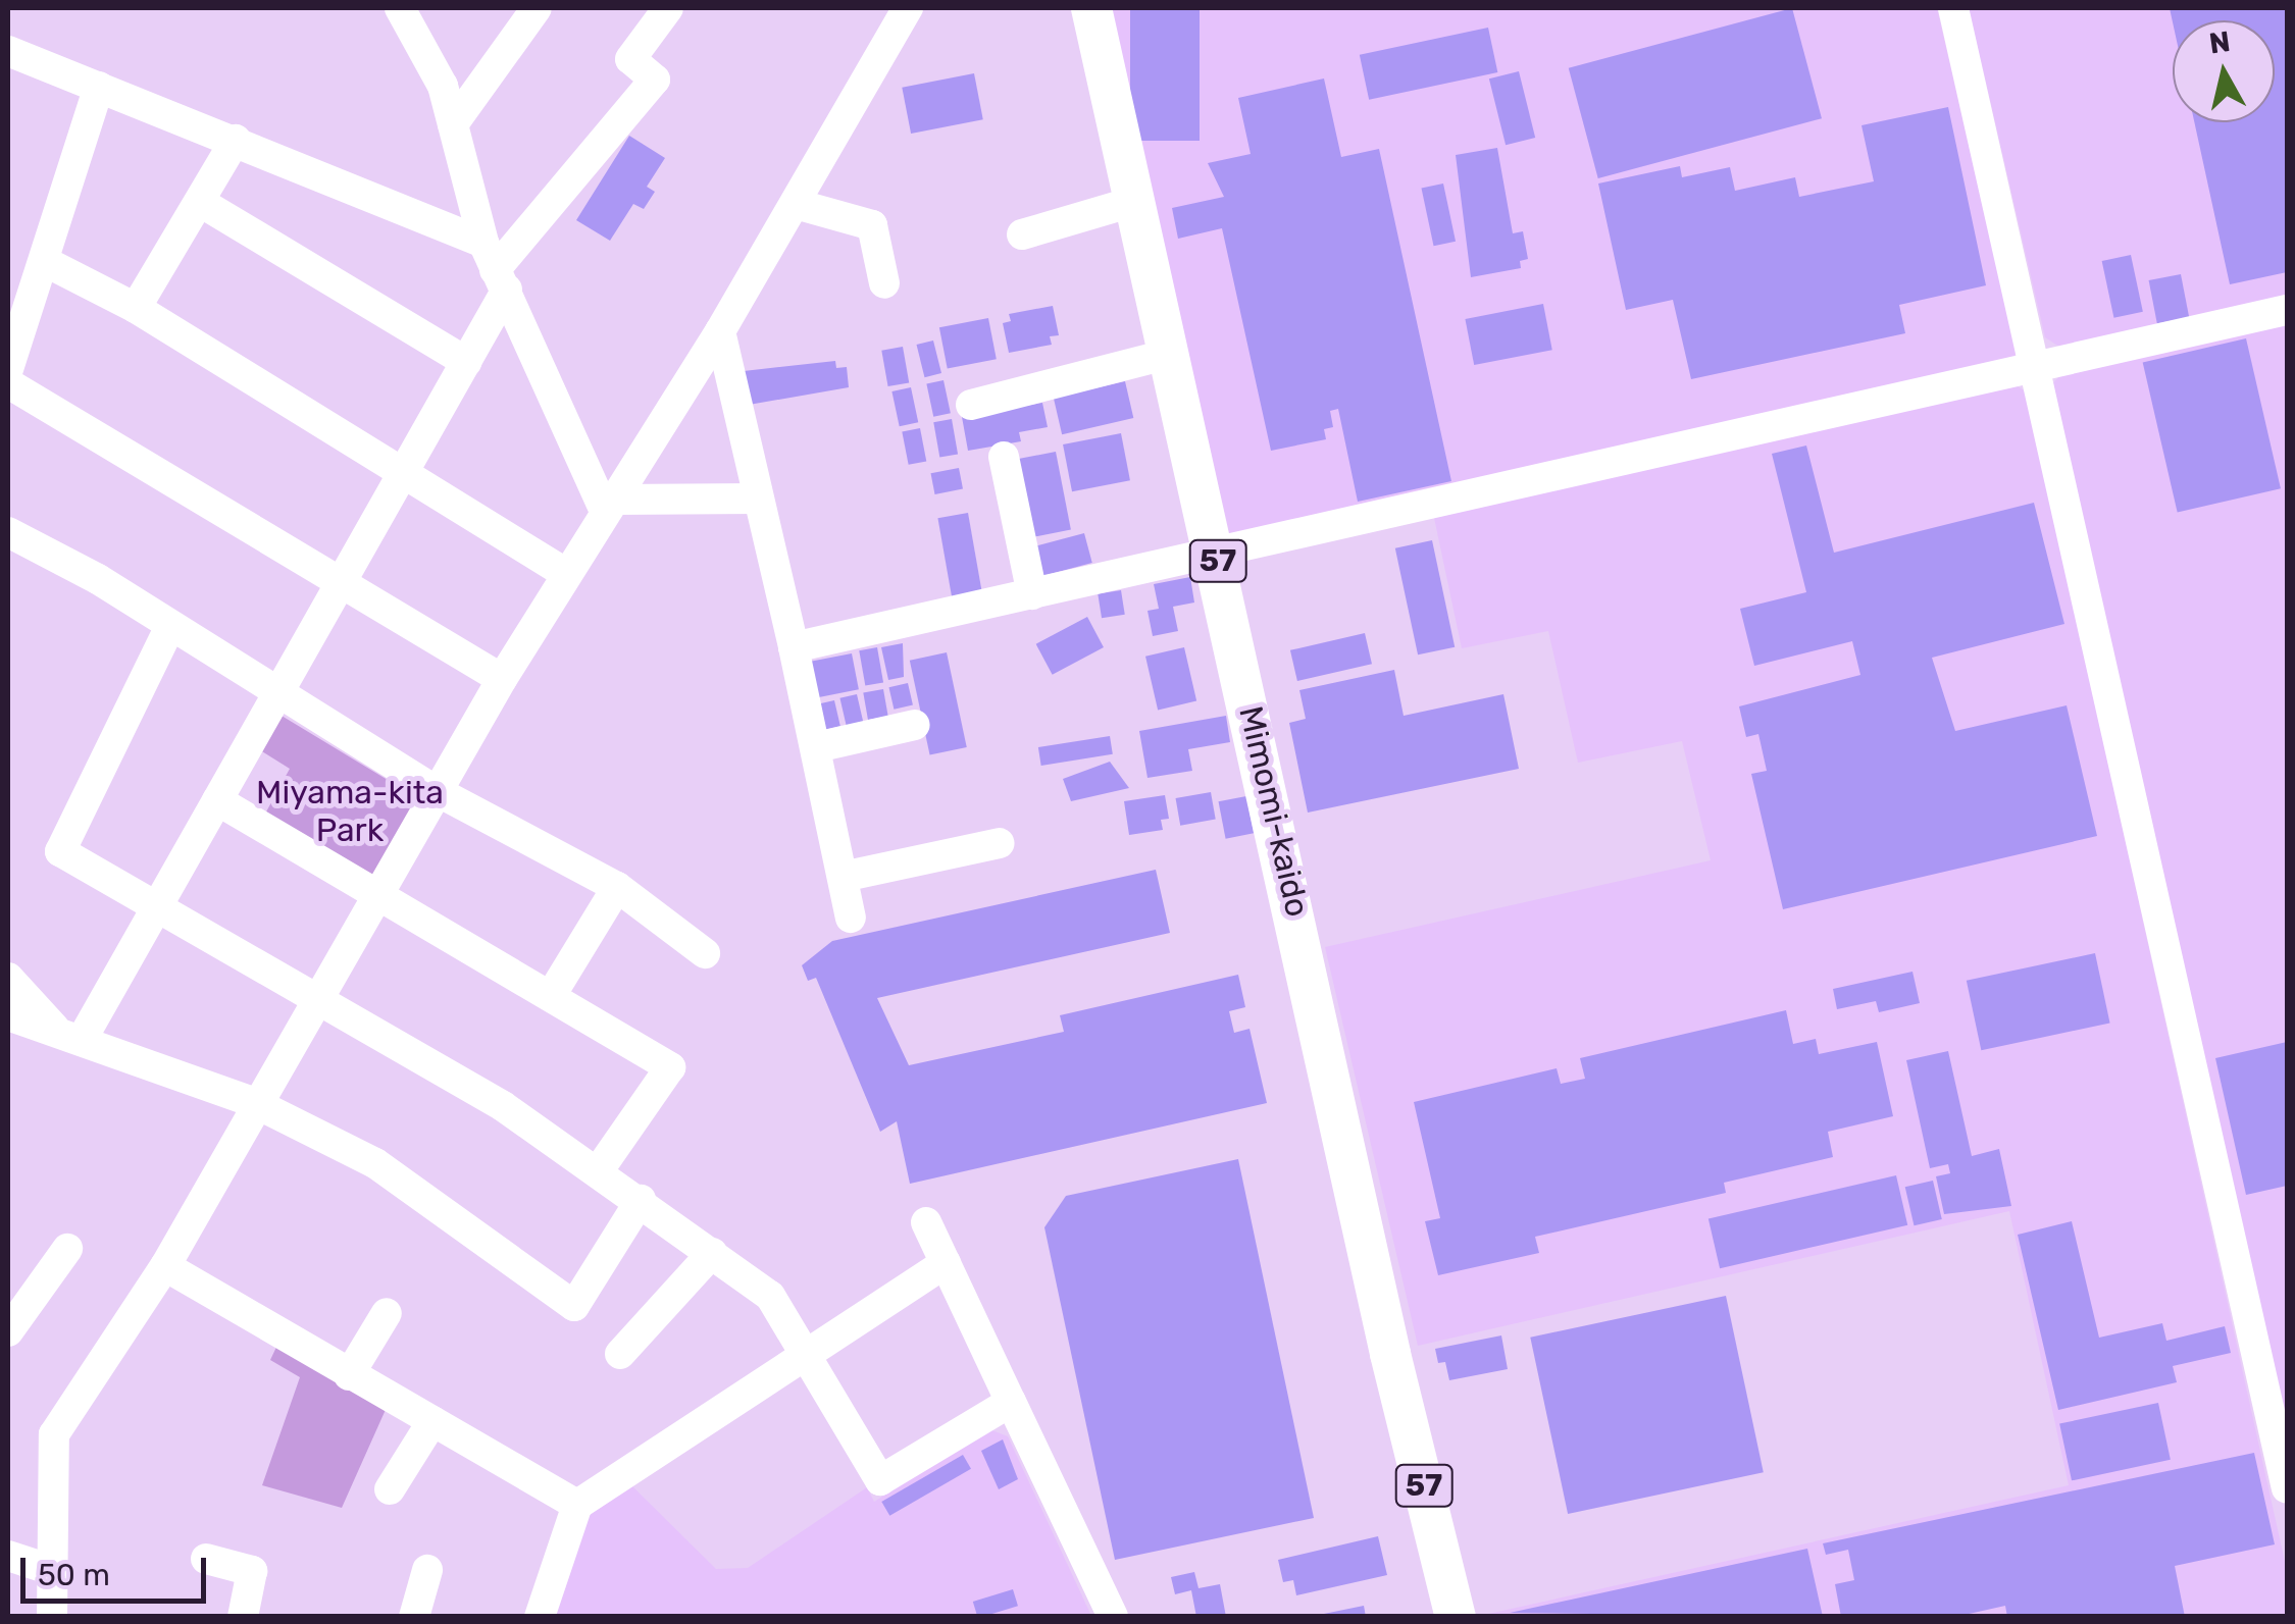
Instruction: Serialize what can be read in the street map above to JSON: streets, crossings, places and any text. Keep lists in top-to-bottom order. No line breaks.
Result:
{"streets":{"main road":["57","Mimomi-kaido"]},"parks":["Miyama-kita Park"],"scale_bar":"50 m","north":"top"}
